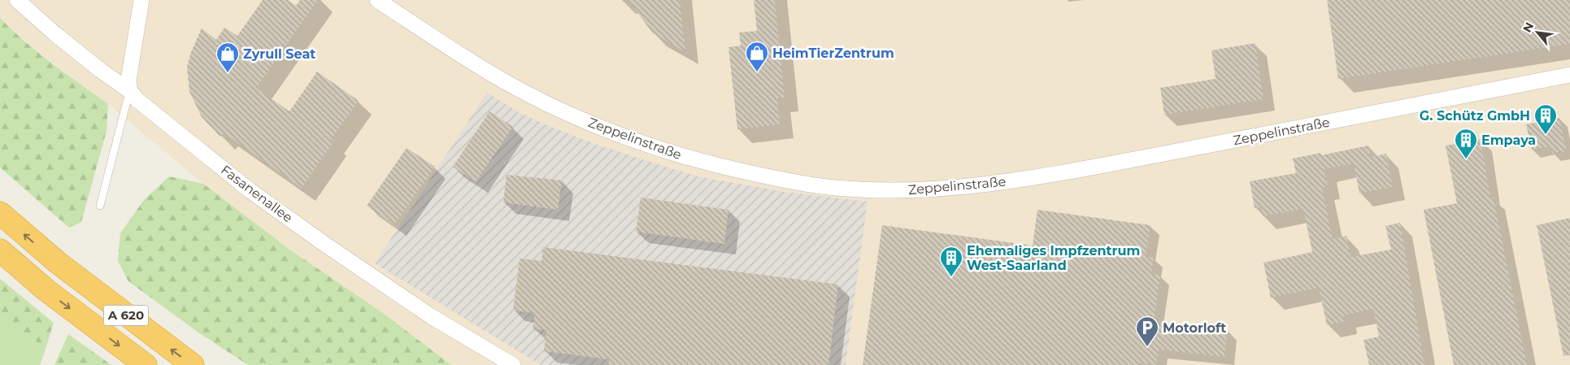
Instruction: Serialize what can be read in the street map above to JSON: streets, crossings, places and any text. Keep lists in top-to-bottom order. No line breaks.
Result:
{"streets":{"highway":["A 620"],"street":["Zeppelinstraße","Fasanenallee"]},"places":{"shop":["HeimTierZentrum","Zyrull Seat"],"building":["G. Schütz GmbH","Empaya","Ehemaliges Impfzentrum West-Saarland"],"parking":["Motorloft"]},"north":"top left"}
